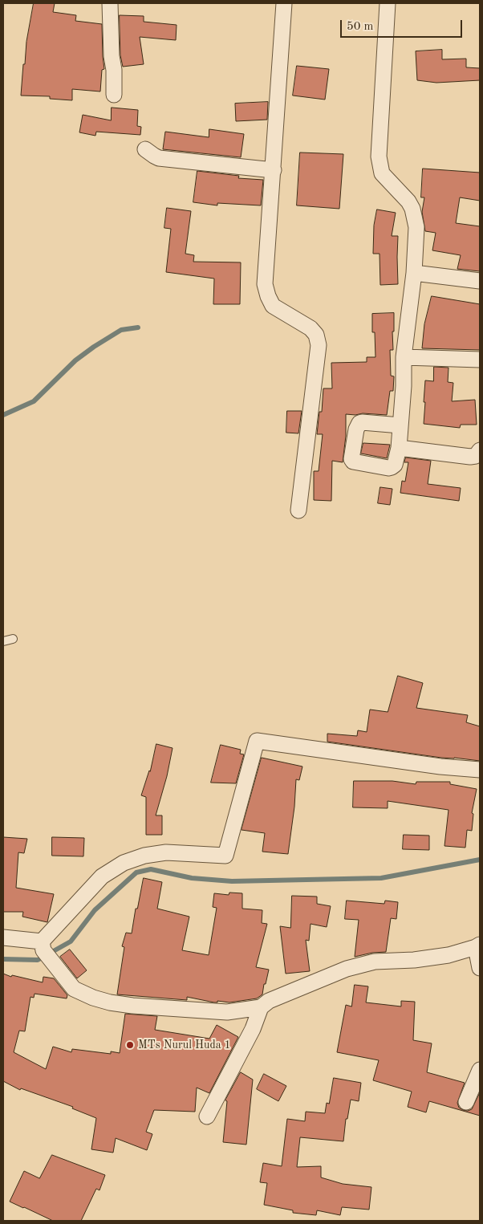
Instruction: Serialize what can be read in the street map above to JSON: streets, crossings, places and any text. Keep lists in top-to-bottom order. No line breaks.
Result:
{"places":["MTs Nurul Huda 1"],"scale_bar":"50 m"}
